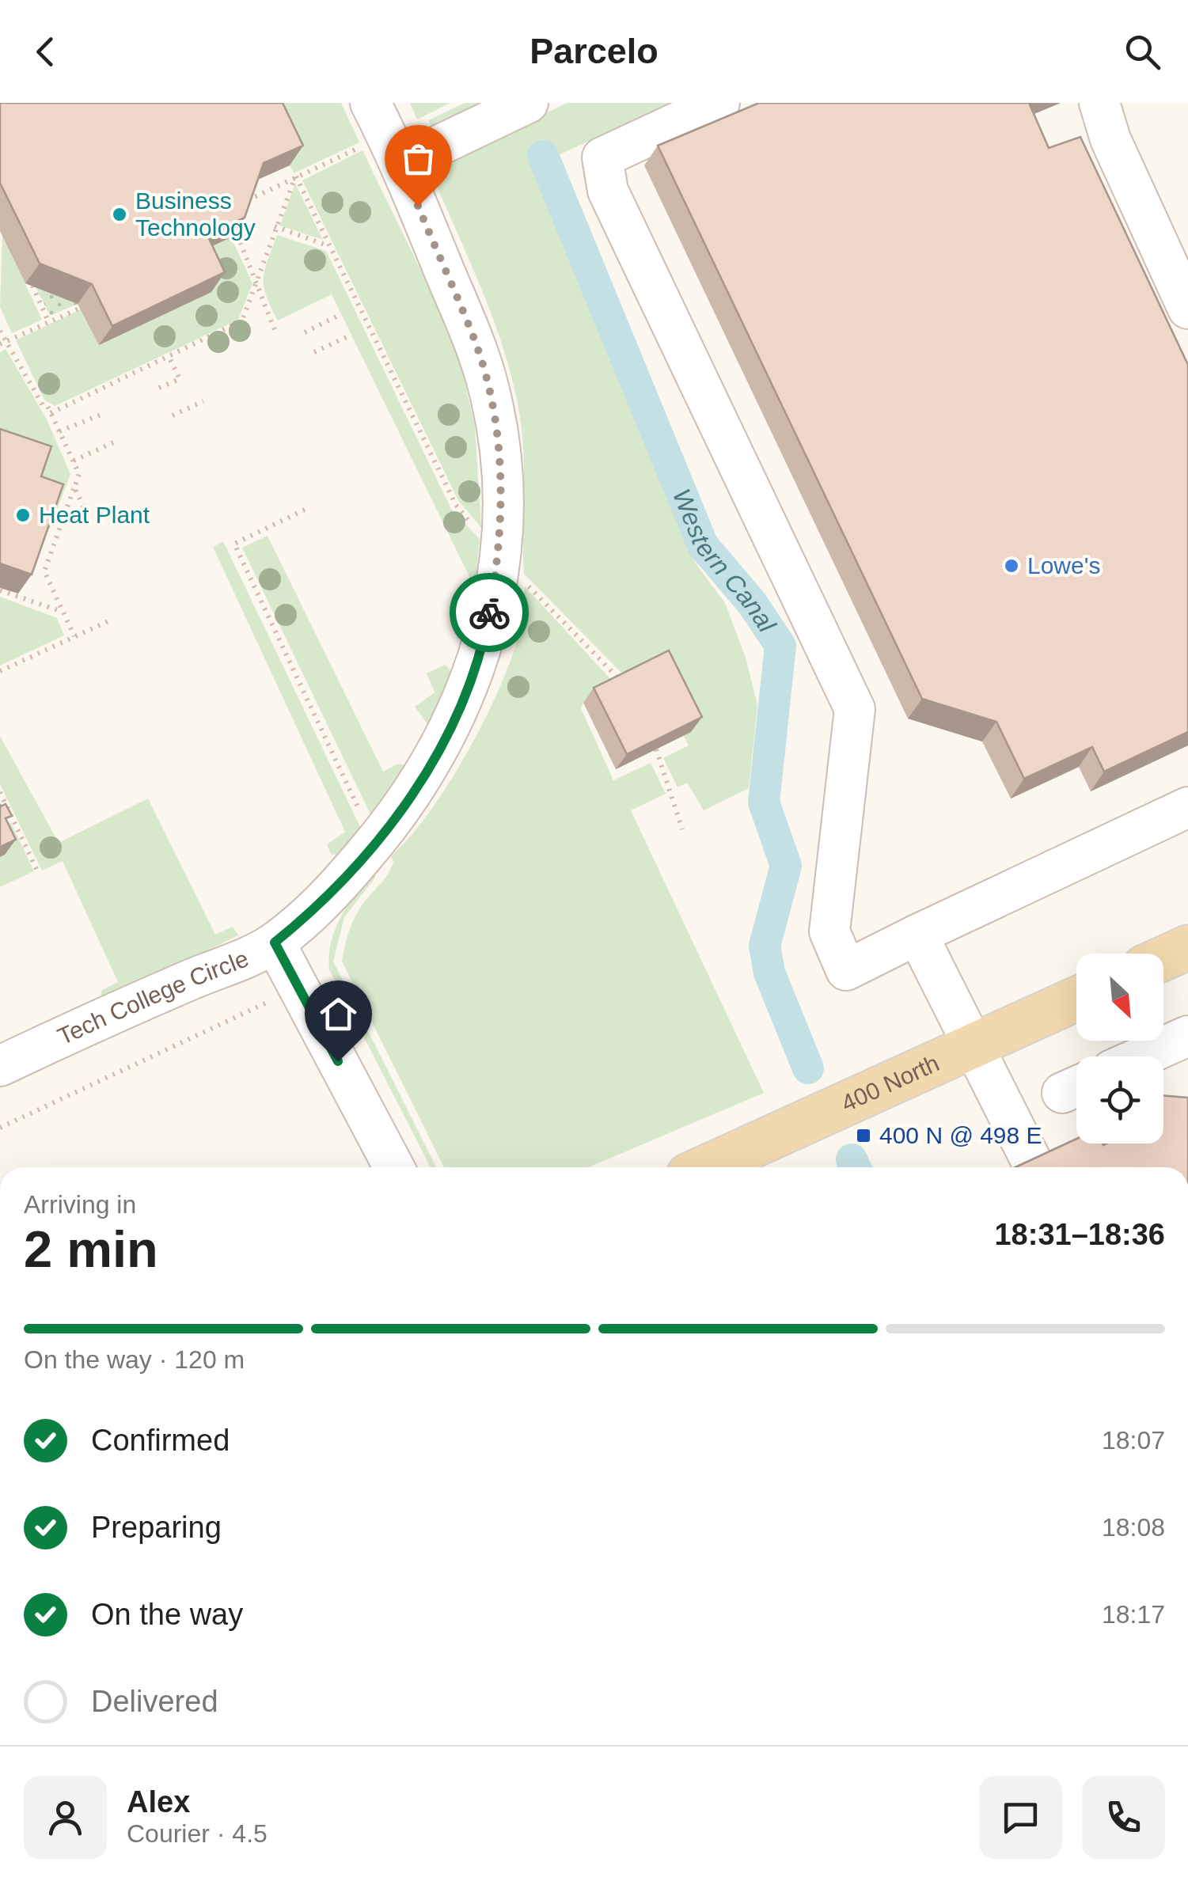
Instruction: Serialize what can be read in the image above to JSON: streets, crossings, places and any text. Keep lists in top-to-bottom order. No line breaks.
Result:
{"streets":{"main road":["400 North"],"street":["Tech College Circle"]},"water":["Western Canal"],"places":{"other":["Business Technology","Heat Plant","Lowe's"],"transit":["400 N @ 498 E"]},"north":"bottom right","page":{"header":"Parcelo","heading":["2 min","Arriving in","18:31–18:36"],"panel":["Alex","Courier · 4.5"],"bar":"On the way · 120 m","list":[["Confirmed","18:07"],["Preparing","18:08"],["On the way","18:17"],"Delivered"]}}
